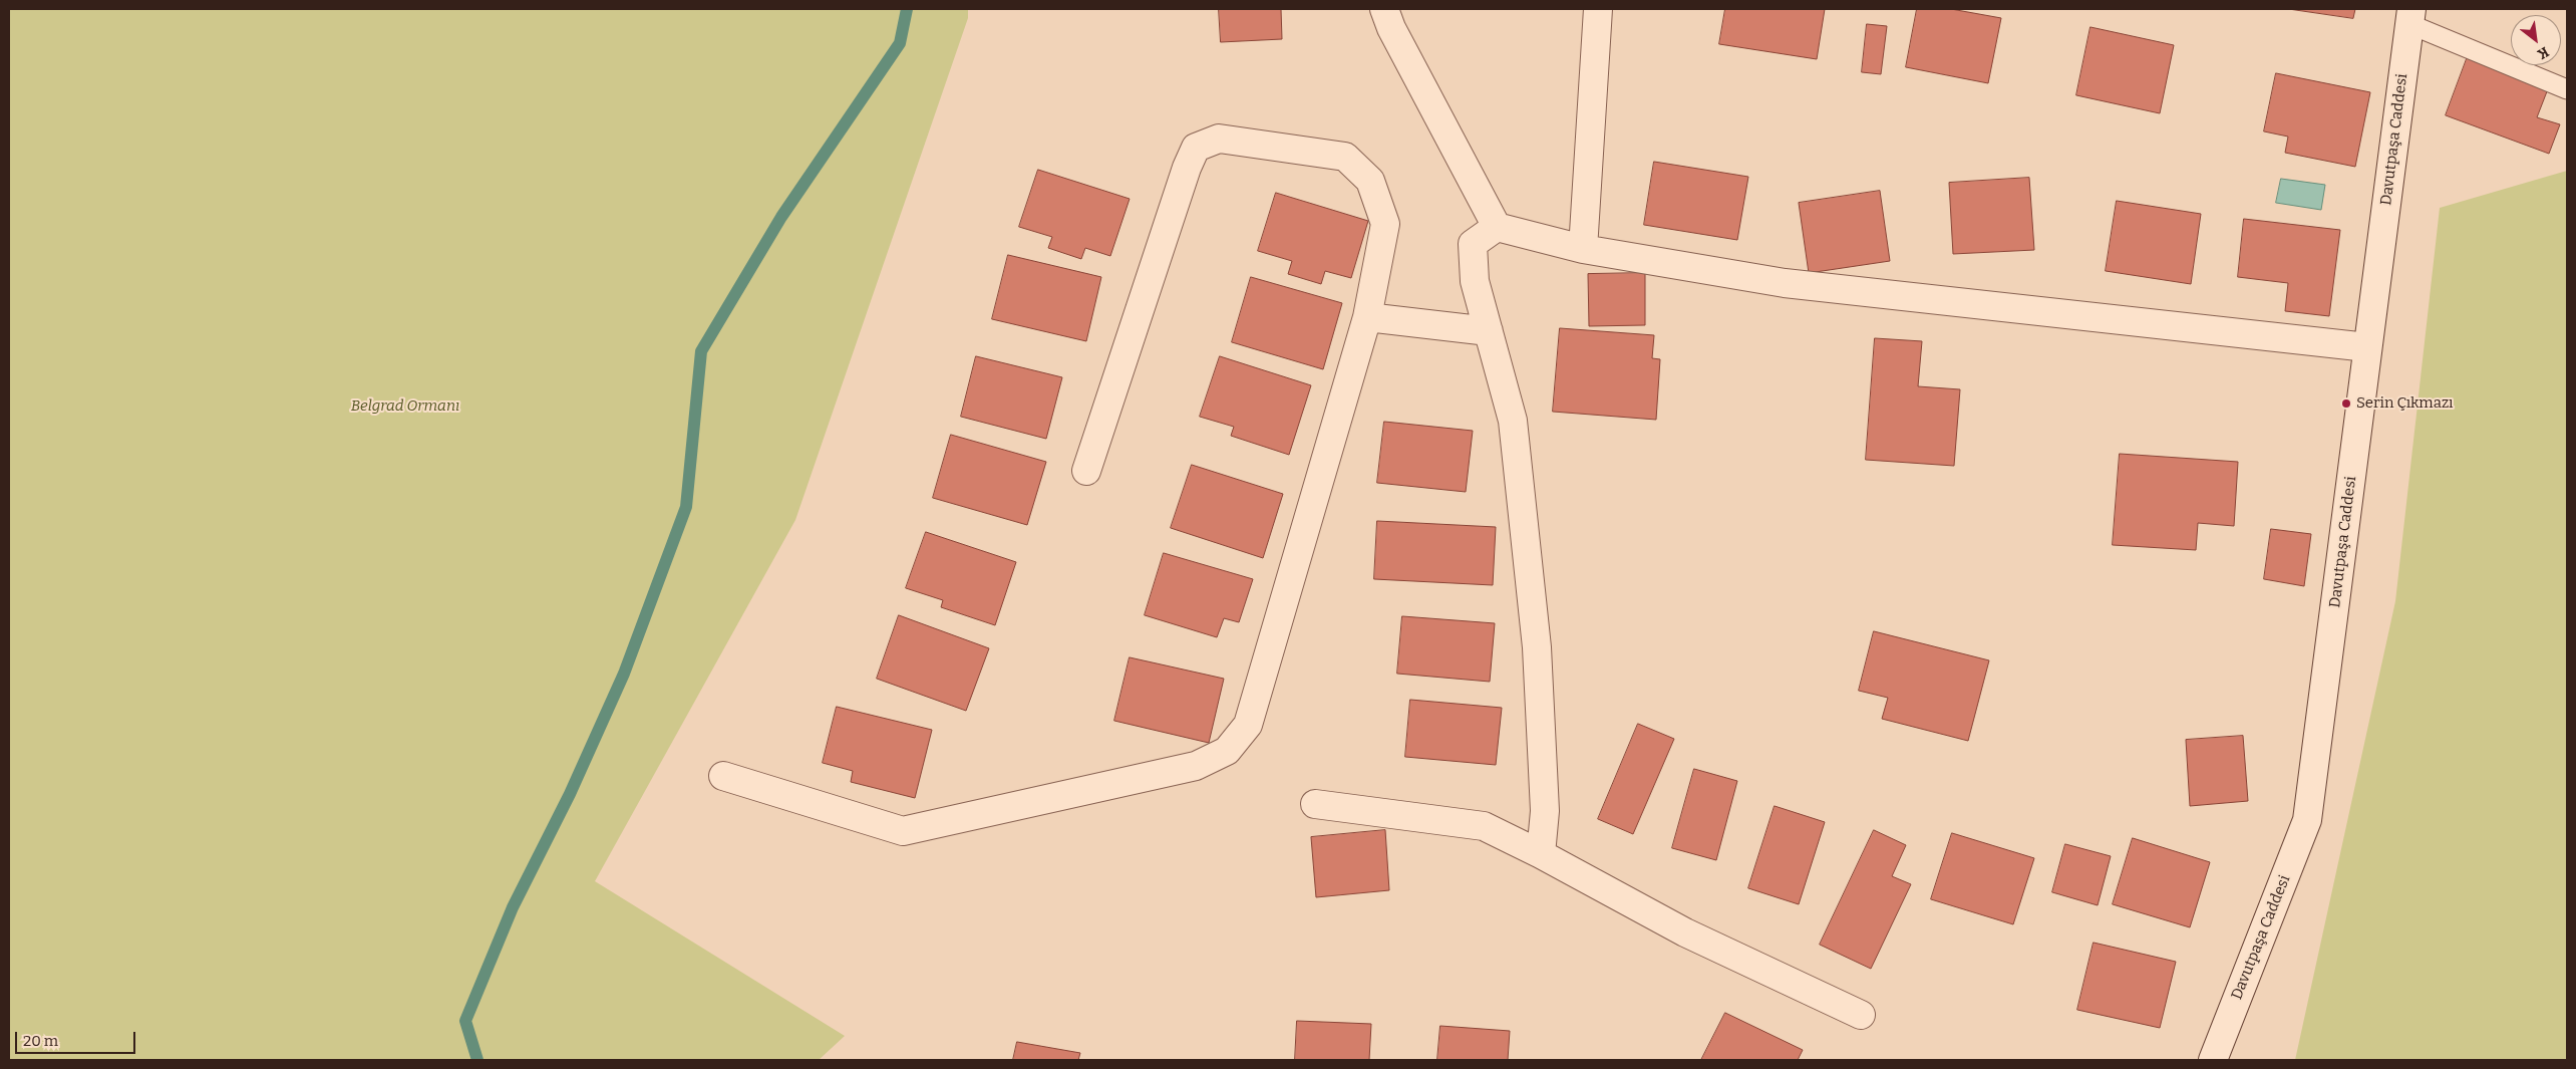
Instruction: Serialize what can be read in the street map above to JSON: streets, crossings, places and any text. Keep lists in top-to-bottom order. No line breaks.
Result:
{"streets":{"street":["Davutpaşa Caddesi"]},"parks":["Belgrad Ormanı"],"places":["Serin Çıkmazı"],"scale_bar":"20 m","north":"bottom right"}
